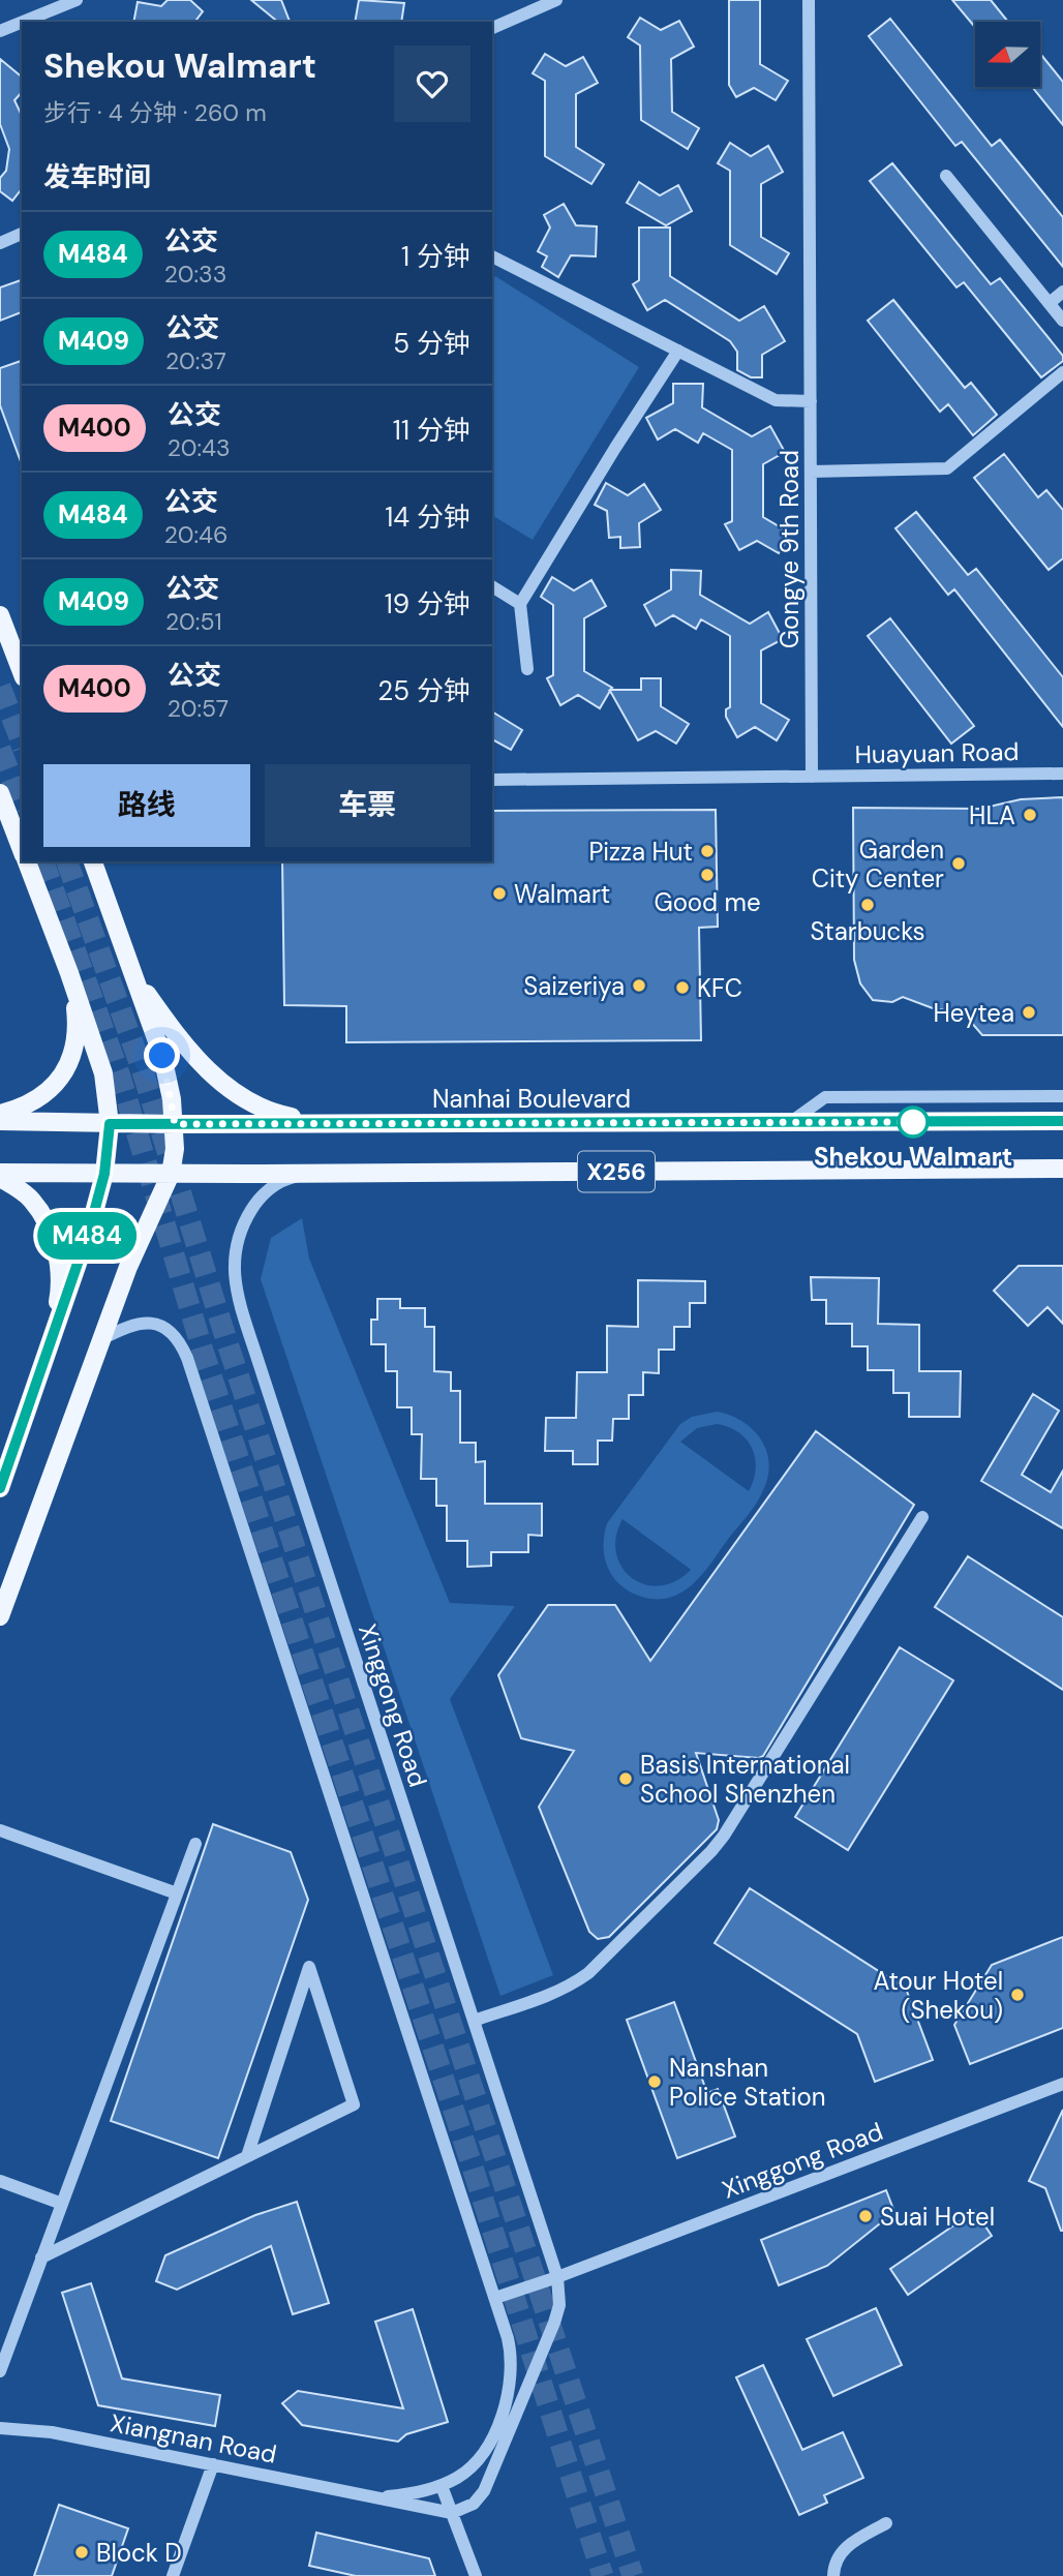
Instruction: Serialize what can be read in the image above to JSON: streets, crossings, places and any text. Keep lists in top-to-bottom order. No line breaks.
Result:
{"streets":{"main road":["Nanhai Boulevard","X256"],"street":["Gongye 9th Road","Huayuan Road","Xinggong Road","Xiangnan Road"]},"crossings":[["Gongye 9th Road","Huayuan Road"],["X256","Xinggong Road"],["Xinggong Road","Xiangnan Road"]],"places":["HLA","Pizza Hut","Garden City Center","Good me","Walmart","Starbucks","Saizeriya","KFC","Heytea","Shekou Walmart","Basis International School Shenzhen","Atour Hotel (Shekou)","Nanshan Police Station","Suai Hotel","Block D"],"lines":["bus line M484"],"north":"left","page":{"on_map":"M484","heading":[["Shekou Walmart","步行 · 4 分钟 · 260 m"],"发车时间"],"list":[{"mark":"M484","name":"公交","note":"20:33","value":"1 分钟"},{"mark":"M409","name":"公交","note":"20:37","value":"5 分钟"},{"mark":"M400","name":"公交","note":"20:43","value":"11 分钟"},{"mark":"M484","name":"公交","note":"20:46","value":"14 分钟"},{"mark":"M409","name":"公交","note":"20:51","value":"19 分钟"},{"mark":"M400","name":"公交","note":"20:57","value":"25 分钟"}],"buttons":["路线","车票"]}}
